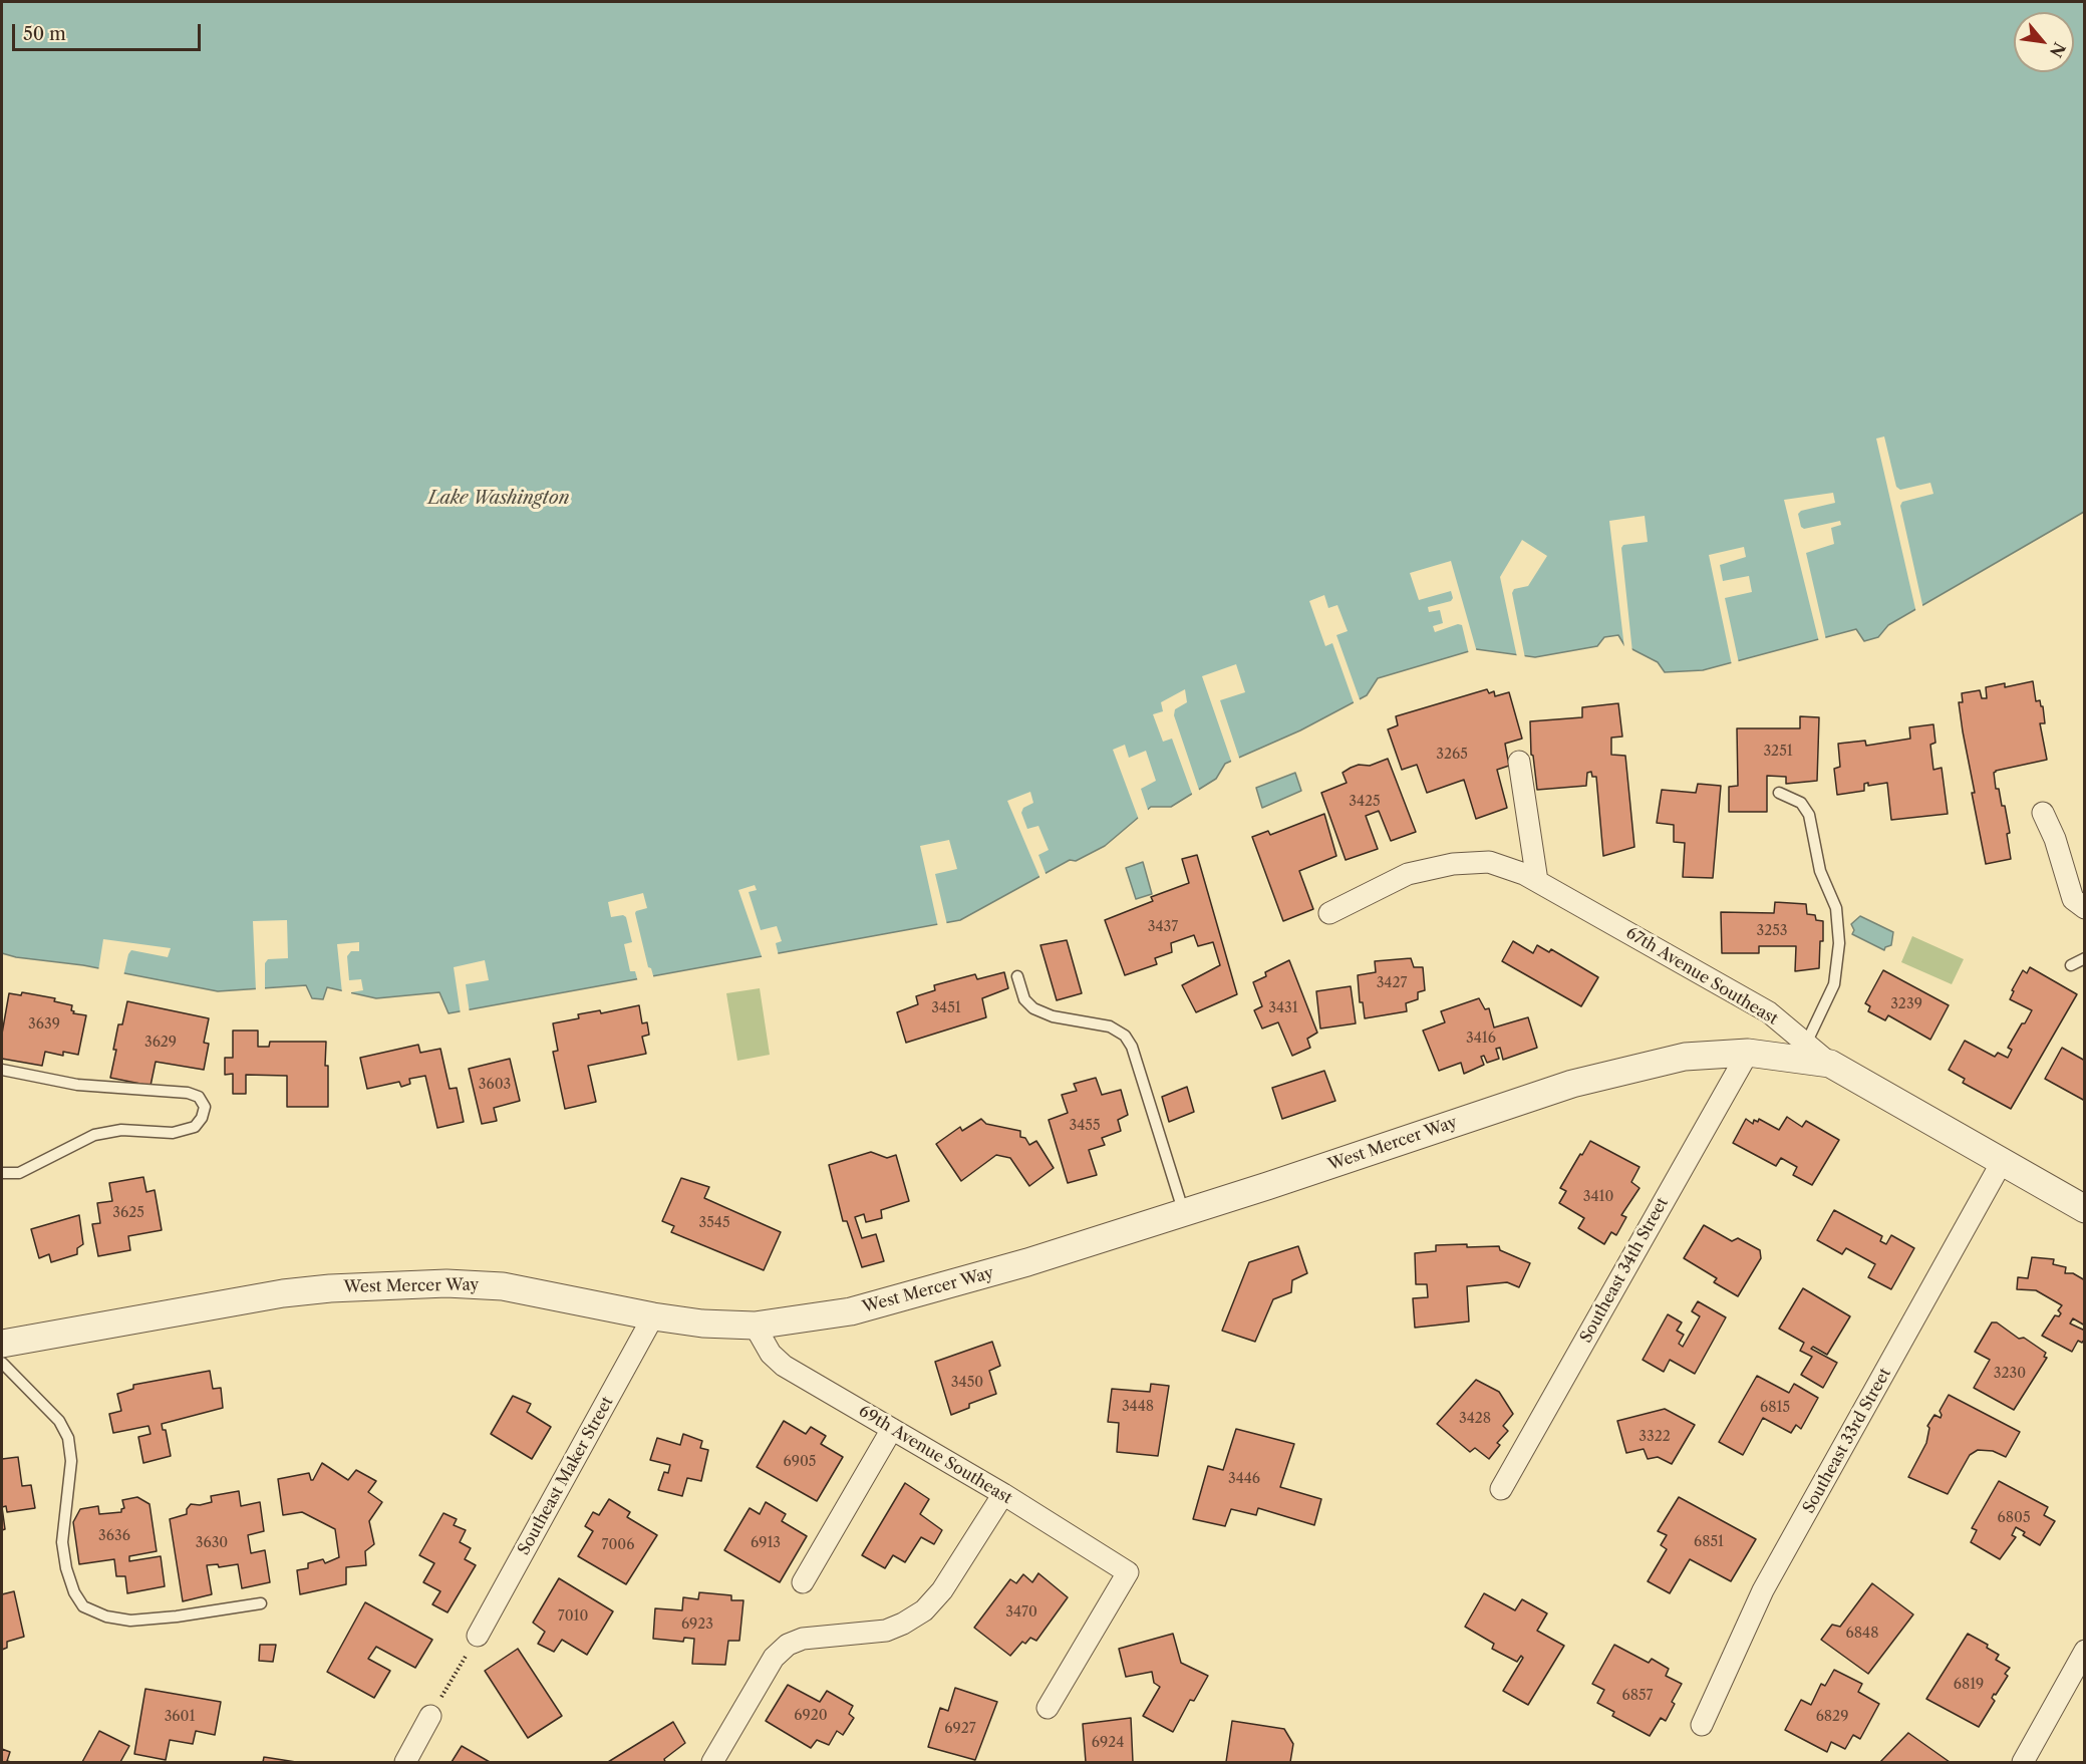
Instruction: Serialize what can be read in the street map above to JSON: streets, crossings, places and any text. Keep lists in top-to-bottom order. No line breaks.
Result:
{"streets":{"street":["67th Avenue Southeast","West Mercer Way","Southeast 34th Street","Southeast 33rd Street","69th Avenue Southeast","Southeast Maker Street"]},"crossings":[["67th Avenue Southeast","West Mercer Way"],["67th Avenue Southeast","Southeast 33rd Street"],["West Mercer Way","Southeast 34th Street"],["West Mercer Way","69th Avenue Southeast"],["West Mercer Way","Southeast Maker Street"]],"water":["Lake Washington"],"house_numbers":["3251","3265","3425","3437","3253","3427","3239","3451","3431","3639","3416","3629","3603","3455","3410","3625","3545","3230","3450","3448","6815","3428","3322","6905","3446","6805","3636","6851","3630","6913","7006","3470","7010","6923","6848","6819","6857","6920","3601","6829","6927","6924"],"scale_bar":"50 m","north":"bottom right"}
